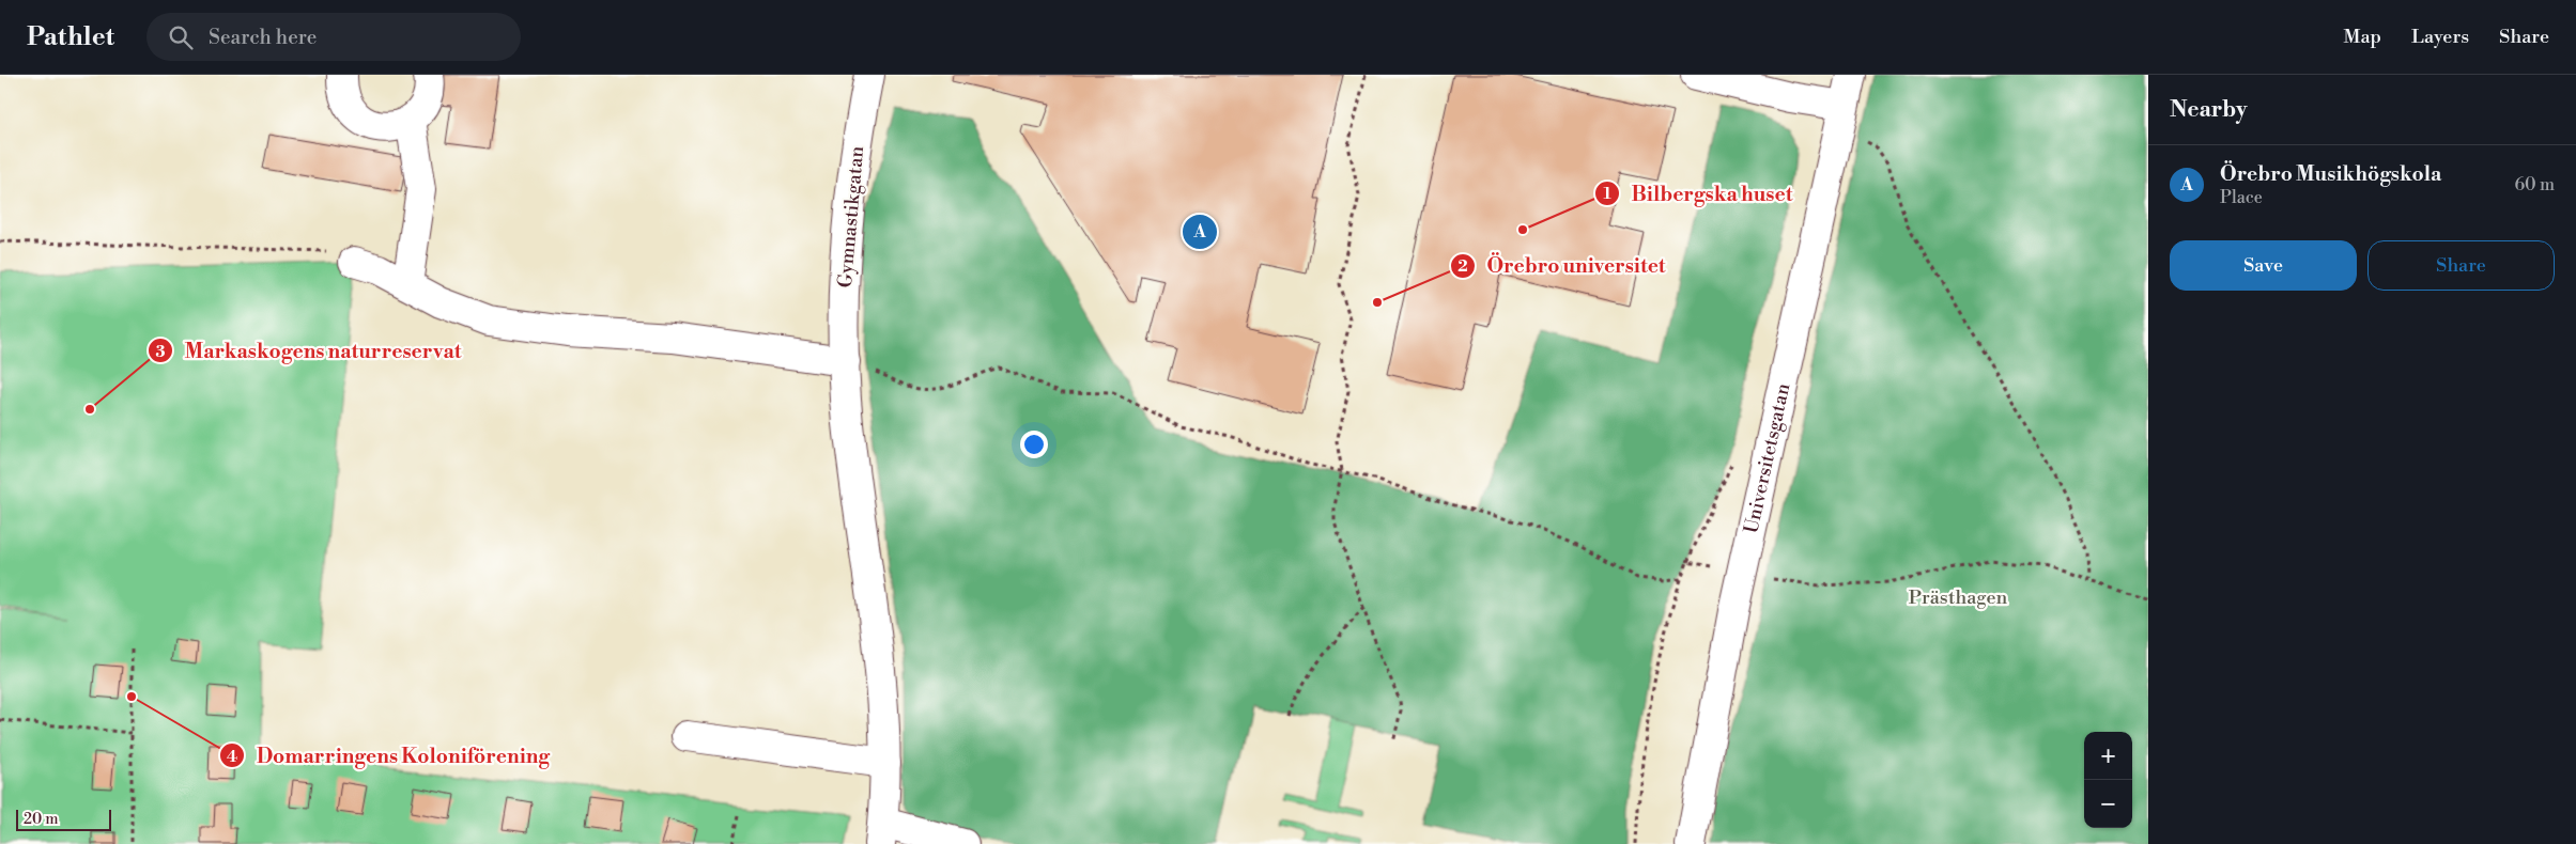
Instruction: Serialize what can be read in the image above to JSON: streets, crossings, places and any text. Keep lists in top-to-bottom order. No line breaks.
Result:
{"streets":{"street":["Gymnastikgatan","Universitetsgatan"]},"parks":["Prästhagen"],"places":["Bilbergska huset","Örebro universitet","Markaskogens naturreservat","Domarringens Koloniförening"],"scale_bar":"20 m","page":{"header":"Pathlet","search":"Search here","nav":["Map","Layers","Share"],"heading":"Nearby","list":[{"mark":"A","name":"Örebro Musikhögskola","note":"Place","value":"60 m"}],"pins":"A","buttons":["Save","Share"],"map_buttons":["+","−"],"scale":"20 m"}}
